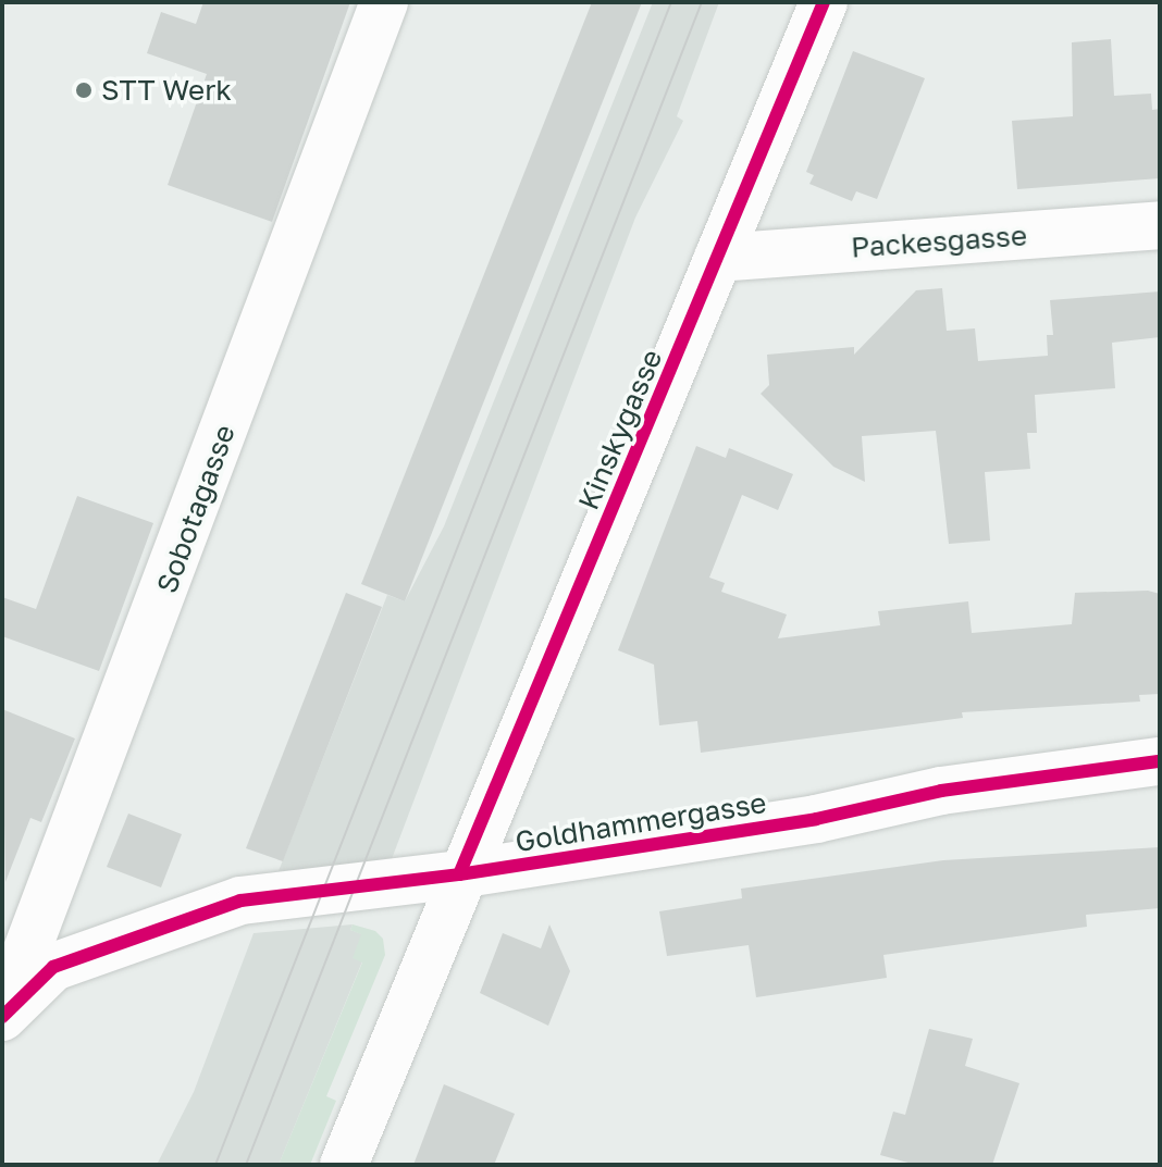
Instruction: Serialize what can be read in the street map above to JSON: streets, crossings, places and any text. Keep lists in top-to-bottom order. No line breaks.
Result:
{"streets":{"street":["Packesgasse","Kinskygasse","Sobotagasse","Goldhammergasse"]},"crossings":[["Packesgasse","Kinskygasse"],["Kinskygasse","Goldhammergasse"],["Sobotagasse","Goldhammergasse"]],"places":["STT Werk"]}
